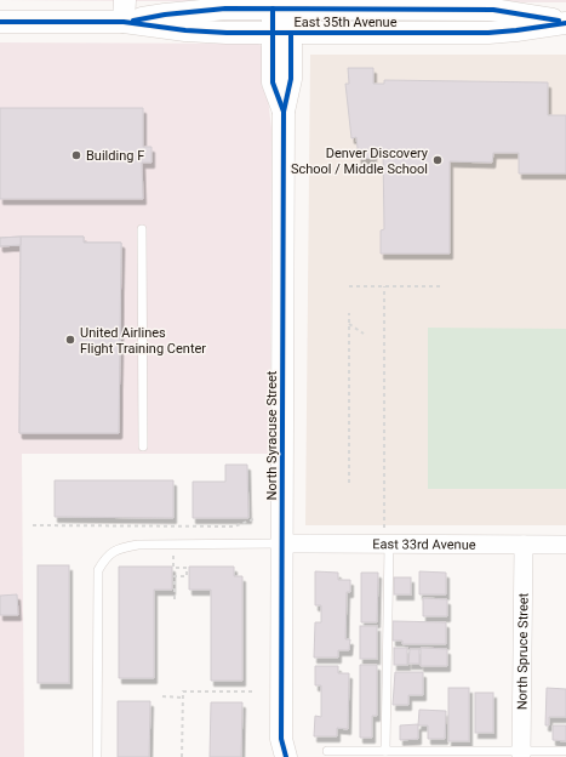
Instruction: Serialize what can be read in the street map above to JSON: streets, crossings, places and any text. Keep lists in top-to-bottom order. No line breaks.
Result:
{"streets":{"street":["East 35th Avenue","North Syracuse Street","East 33rd Avenue","North Spruce Street"]},"crossings":[["East 35th Avenue","North Syracuse Street"],["North Syracuse Street","East 33rd Avenue"],["East 33rd Avenue","North Spruce Street"]],"places":["Building F","Denver Discovery School / Middle School","United Airlines Flight Training Center"]}
